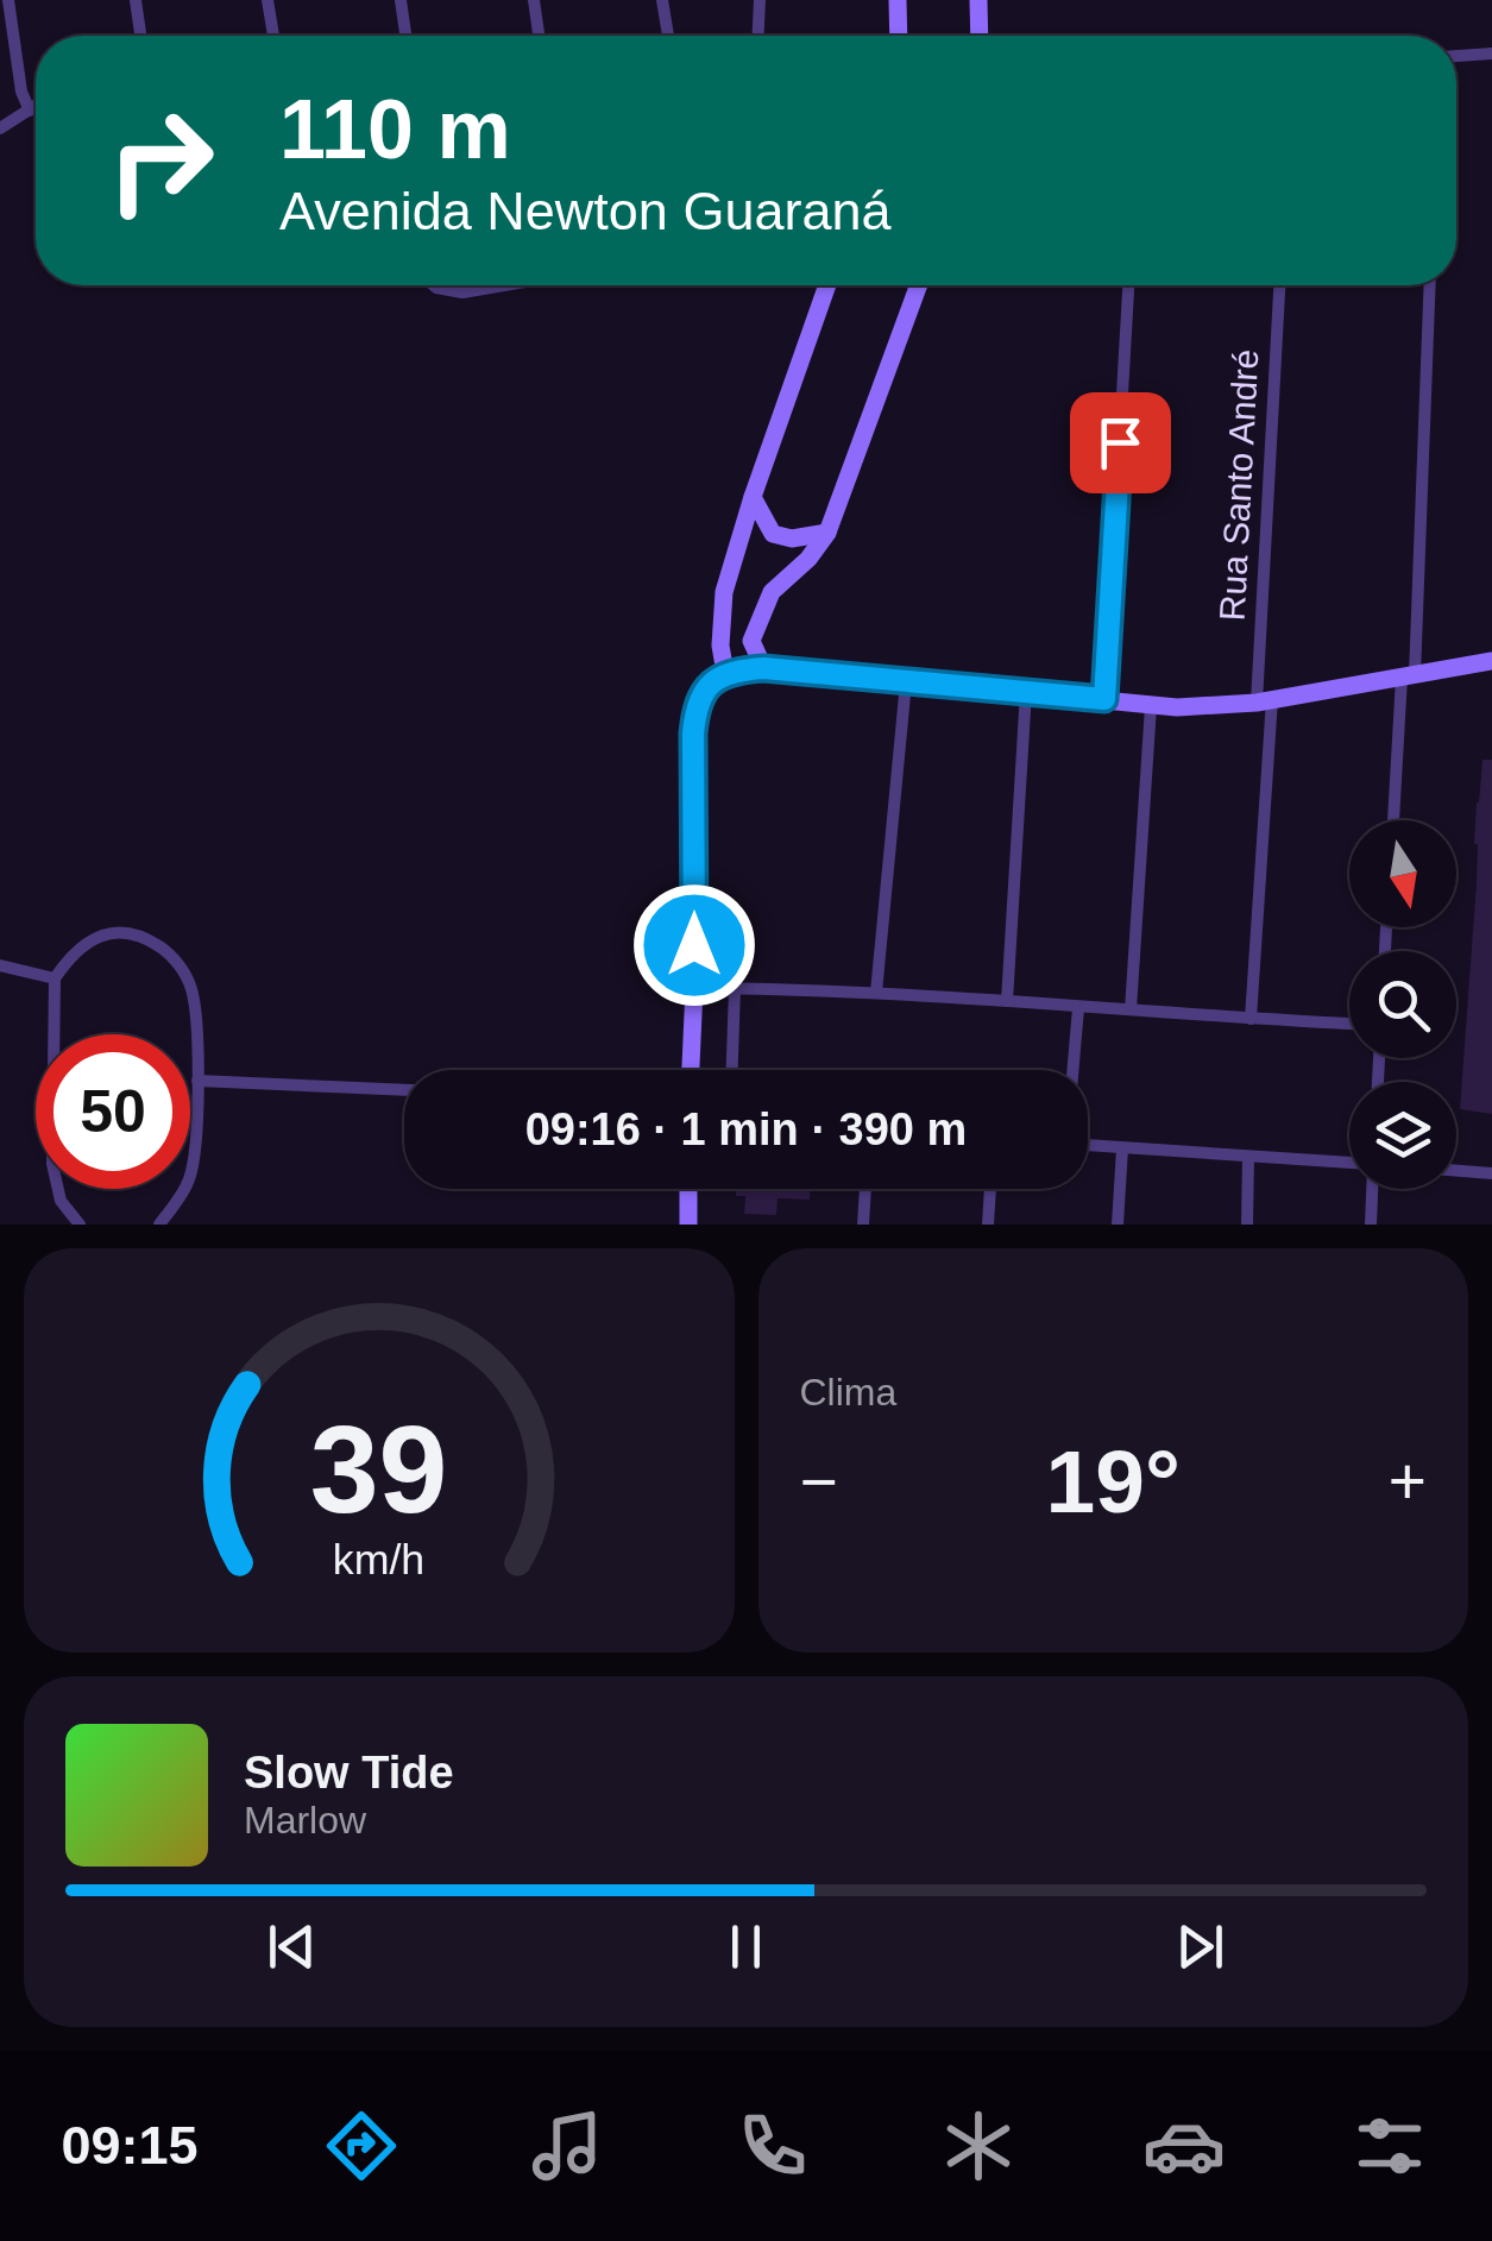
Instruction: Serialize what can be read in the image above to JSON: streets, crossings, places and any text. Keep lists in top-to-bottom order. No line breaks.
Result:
{"streets":{"street":["Rua Santo André"]},"north":"bottom","page":{"turn":["110 m","Avenida Newton Guaraná"],"limit":"50","trip":"09:16 · 1 min · 390 m","tile":"Clima","heat":["−","19°","+"],"song":["Slow Tide","Marlow"],"tabs":"09:15","gauge":["39","km/h"]}}
